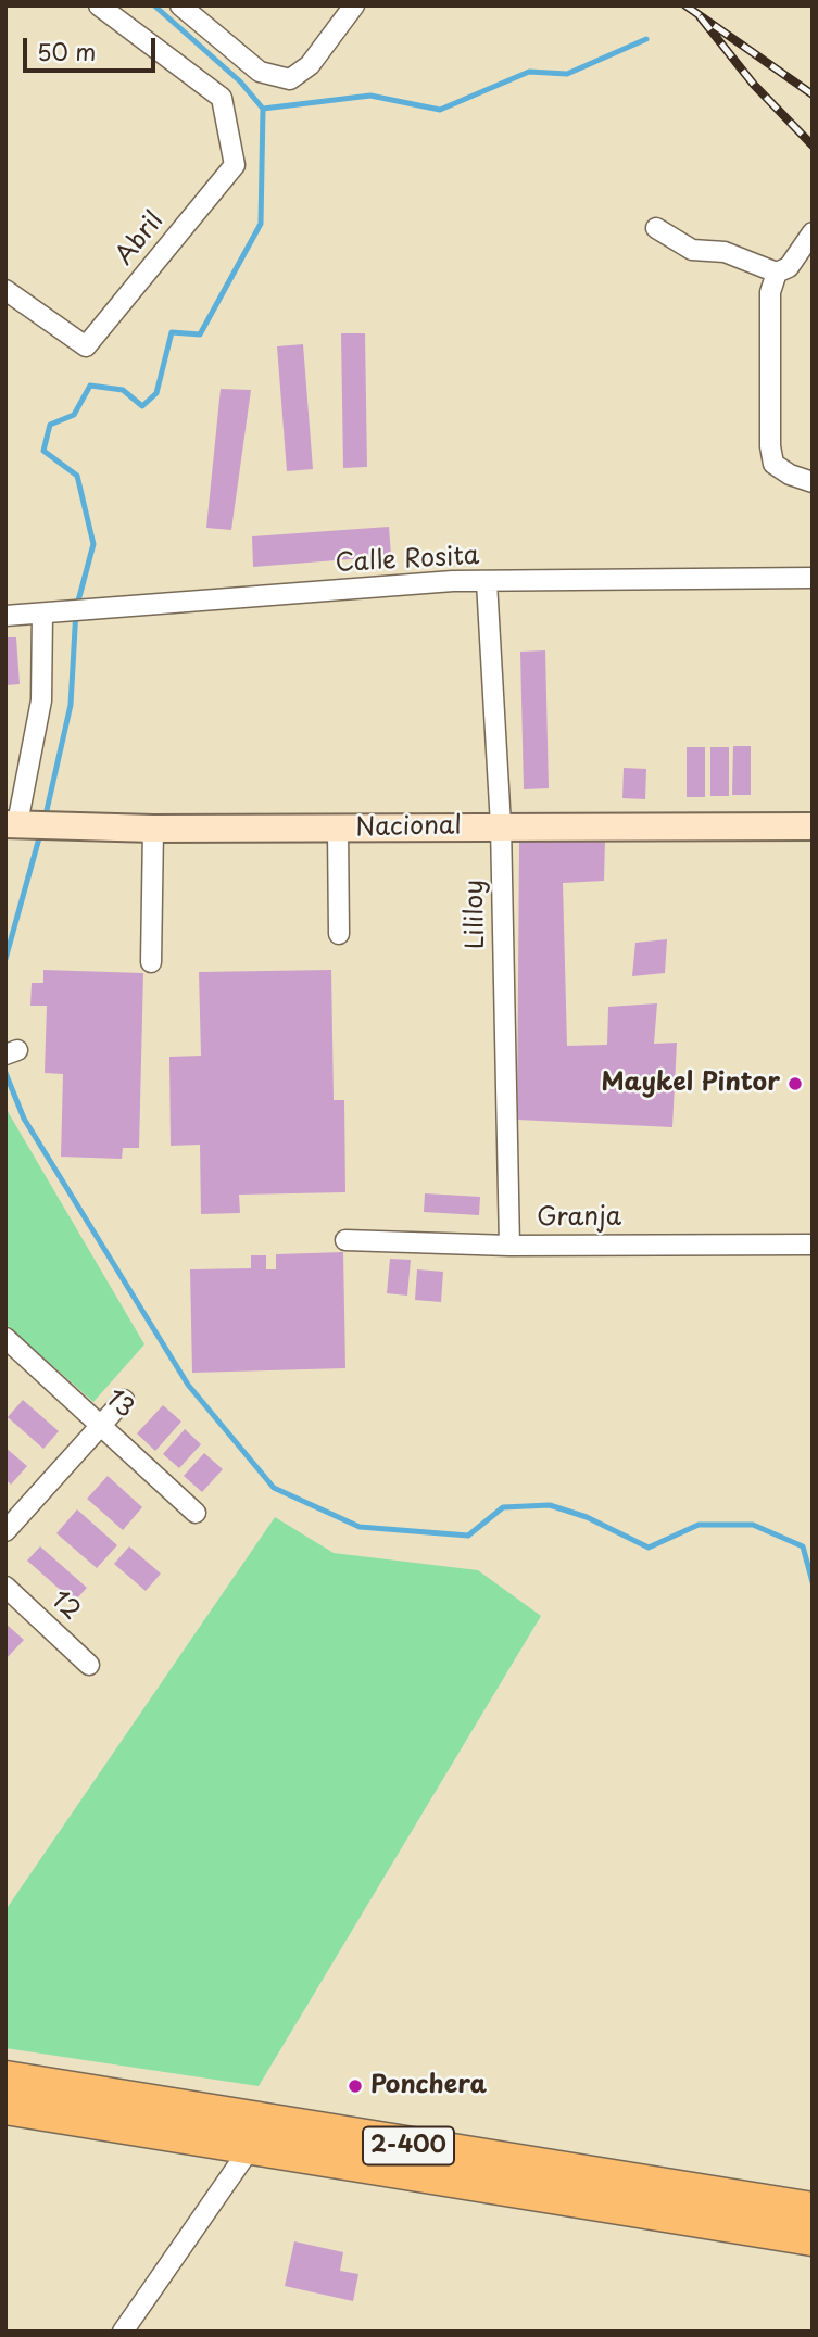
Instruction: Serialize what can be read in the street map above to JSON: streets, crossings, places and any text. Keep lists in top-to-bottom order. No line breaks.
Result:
{"streets":{"highway":["2-400"],"street":["Abril","Calle Rosita","Nacional","Lililoy","Granja","13","12"]},"crossings":[["Calle Rosita","Lililoy"],["Nacional","Lililoy"],["Lililoy","Granja"]],"places":["Maykel Pintor","Ponchera"],"scale_bar":"50 m"}
